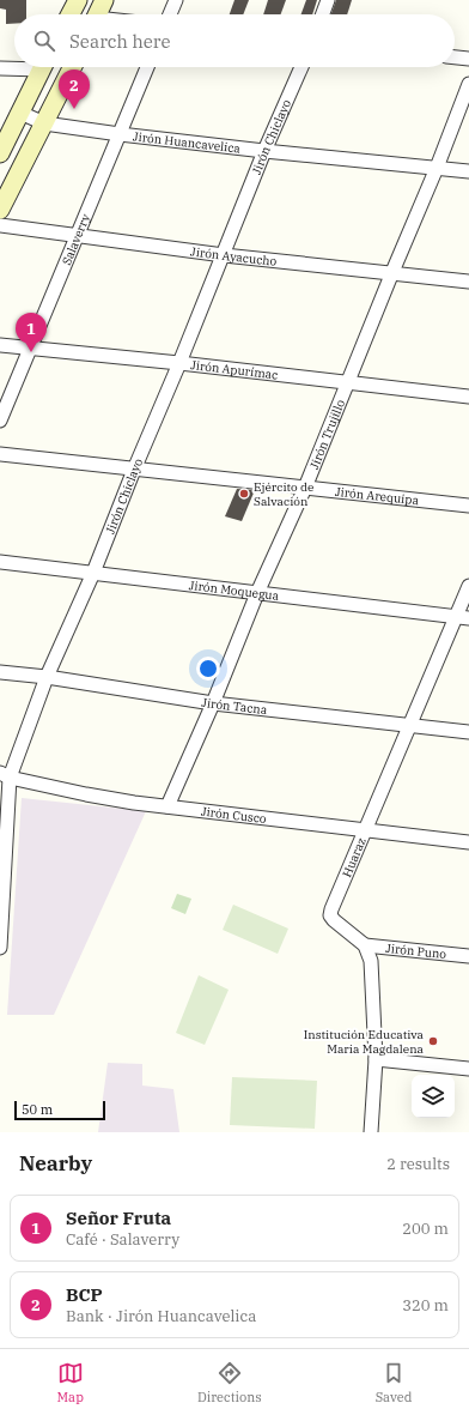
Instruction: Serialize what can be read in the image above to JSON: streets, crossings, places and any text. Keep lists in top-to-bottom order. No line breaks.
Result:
{"streets":{"street":["Jirón Chiclayo","Jirón Huancavelica","Salaverry","Jirón Ayacucho","Jirón Apurímac","Jirón Trujillo","Jirón Arequipa","Jirón Moquegua","Jirón Tacna","Jirón Cusco","Huaraz","Jirón Puno"]},"crossings":[["Jirón Chiclayo","Jirón Huancavelica"],["Jirón Chiclayo","Jirón Ayacucho"],["Jirón Chiclayo","Jirón Apurímac"],["Jirón Chiclayo","Jirón Arequipa"],["Jirón Chiclayo","Jirón Moquegua"],["Jirón Chiclayo","Jirón Tacna"],["Jirón Chiclayo","Jirón Cusco"],["Jirón Huancavelica","Salaverry"],["Jirón Huancavelica","Jirón Trujillo"],["Salaverry","Jirón Ayacucho"],["Salaverry","Jirón Apurímac"],["Jirón Ayacucho","Jirón Trujillo"],["Jirón Apurímac","Jirón Trujillo"],["Jirón Trujillo","Jirón Arequipa"],["Jirón Trujillo","Jirón Moquegua"],["Jirón Trujillo","Jirón Tacna"],["Jirón Trujillo","Jirón Cusco"],["Jirón Moquegua","Huaraz"],["Jirón Tacna","Huaraz"],["Jirón Cusco","Huaraz"],["Huaraz","Jirón Puno"]],"places":["Ejército de Salvación","Institución Educativa Maria Magdalena"],"scale_bar":"50 m","page":{"search":"Search here","pins":["2","1"],"scale":"50 m","heading":["Nearby","2 results"],"list":[{"mark":"1","name":"Señor Fruta","note":"Café · Salaverry","value":"200 m"},{"mark":"2","name":"BCP","note":"Bank · Jirón Huancavelica","value":"320 m"}],"nav":["Map","Directions","Saved"]}}
